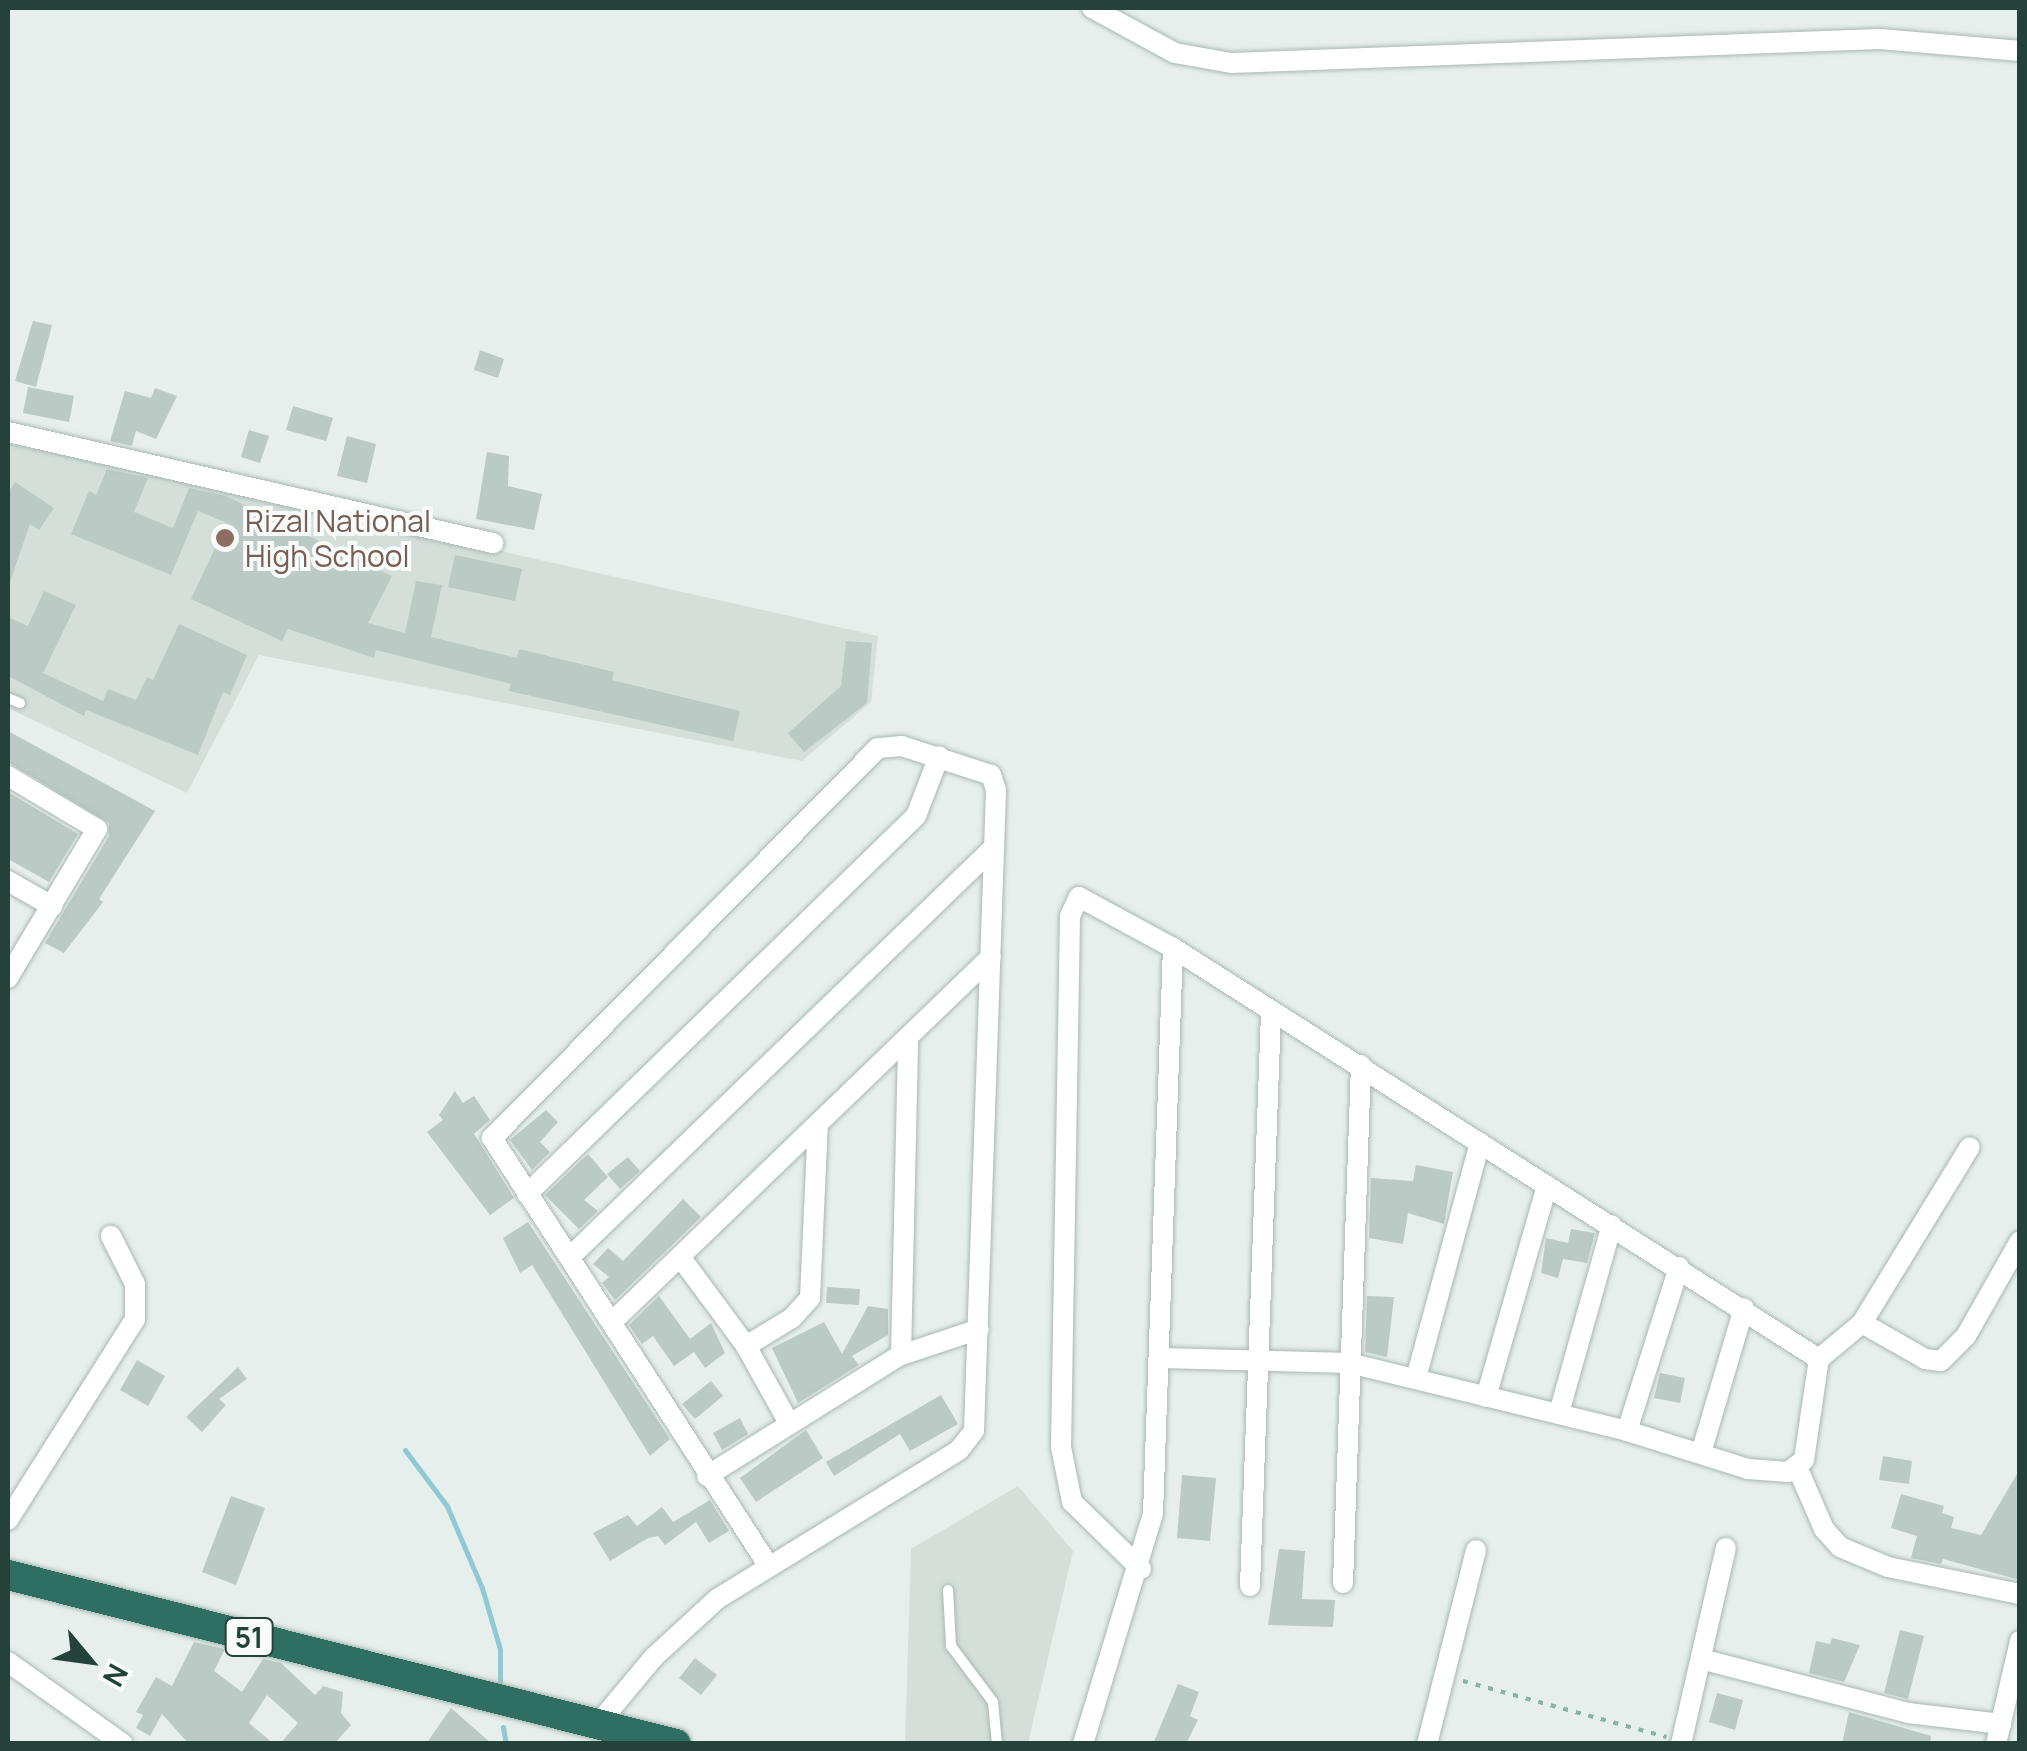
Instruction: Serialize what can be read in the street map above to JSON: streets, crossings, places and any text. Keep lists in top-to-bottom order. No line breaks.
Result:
{"streets":{"highway":["51"]},"places":["Rizal National High School"],"north":"bottom right"}
